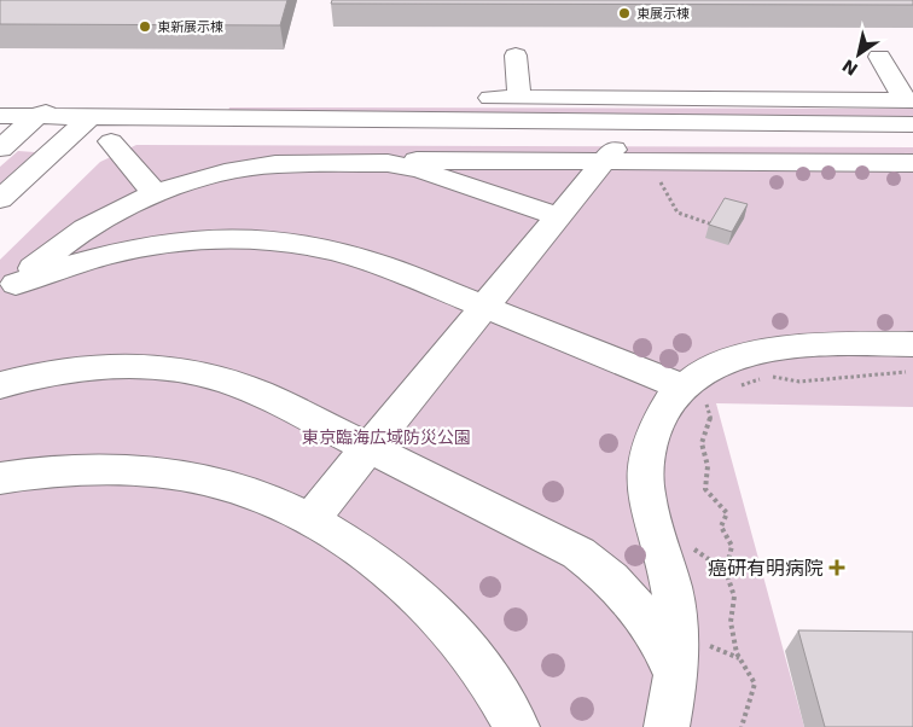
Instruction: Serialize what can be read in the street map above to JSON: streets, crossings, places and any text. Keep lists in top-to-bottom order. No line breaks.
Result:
{"parks":["東京臨海広域防災公園"],"places":{"other":["東展示棟","東新展示棟"],"health":["癌研有明病院"]},"north":"bottom left"}
